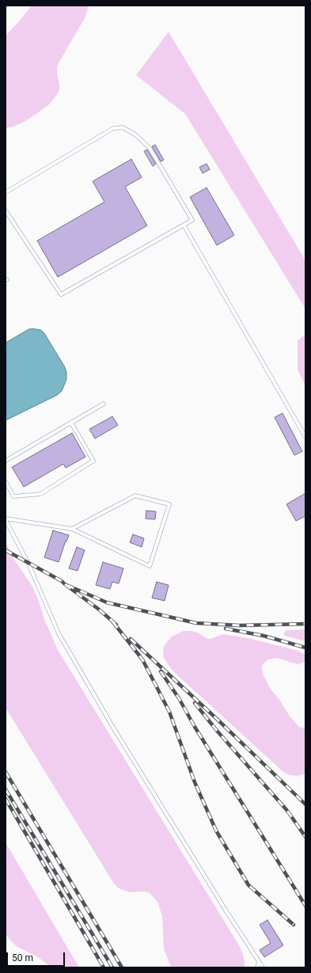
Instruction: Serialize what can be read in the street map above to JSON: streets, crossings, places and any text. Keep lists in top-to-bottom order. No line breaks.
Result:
{"scale_bar":"50 m"}
